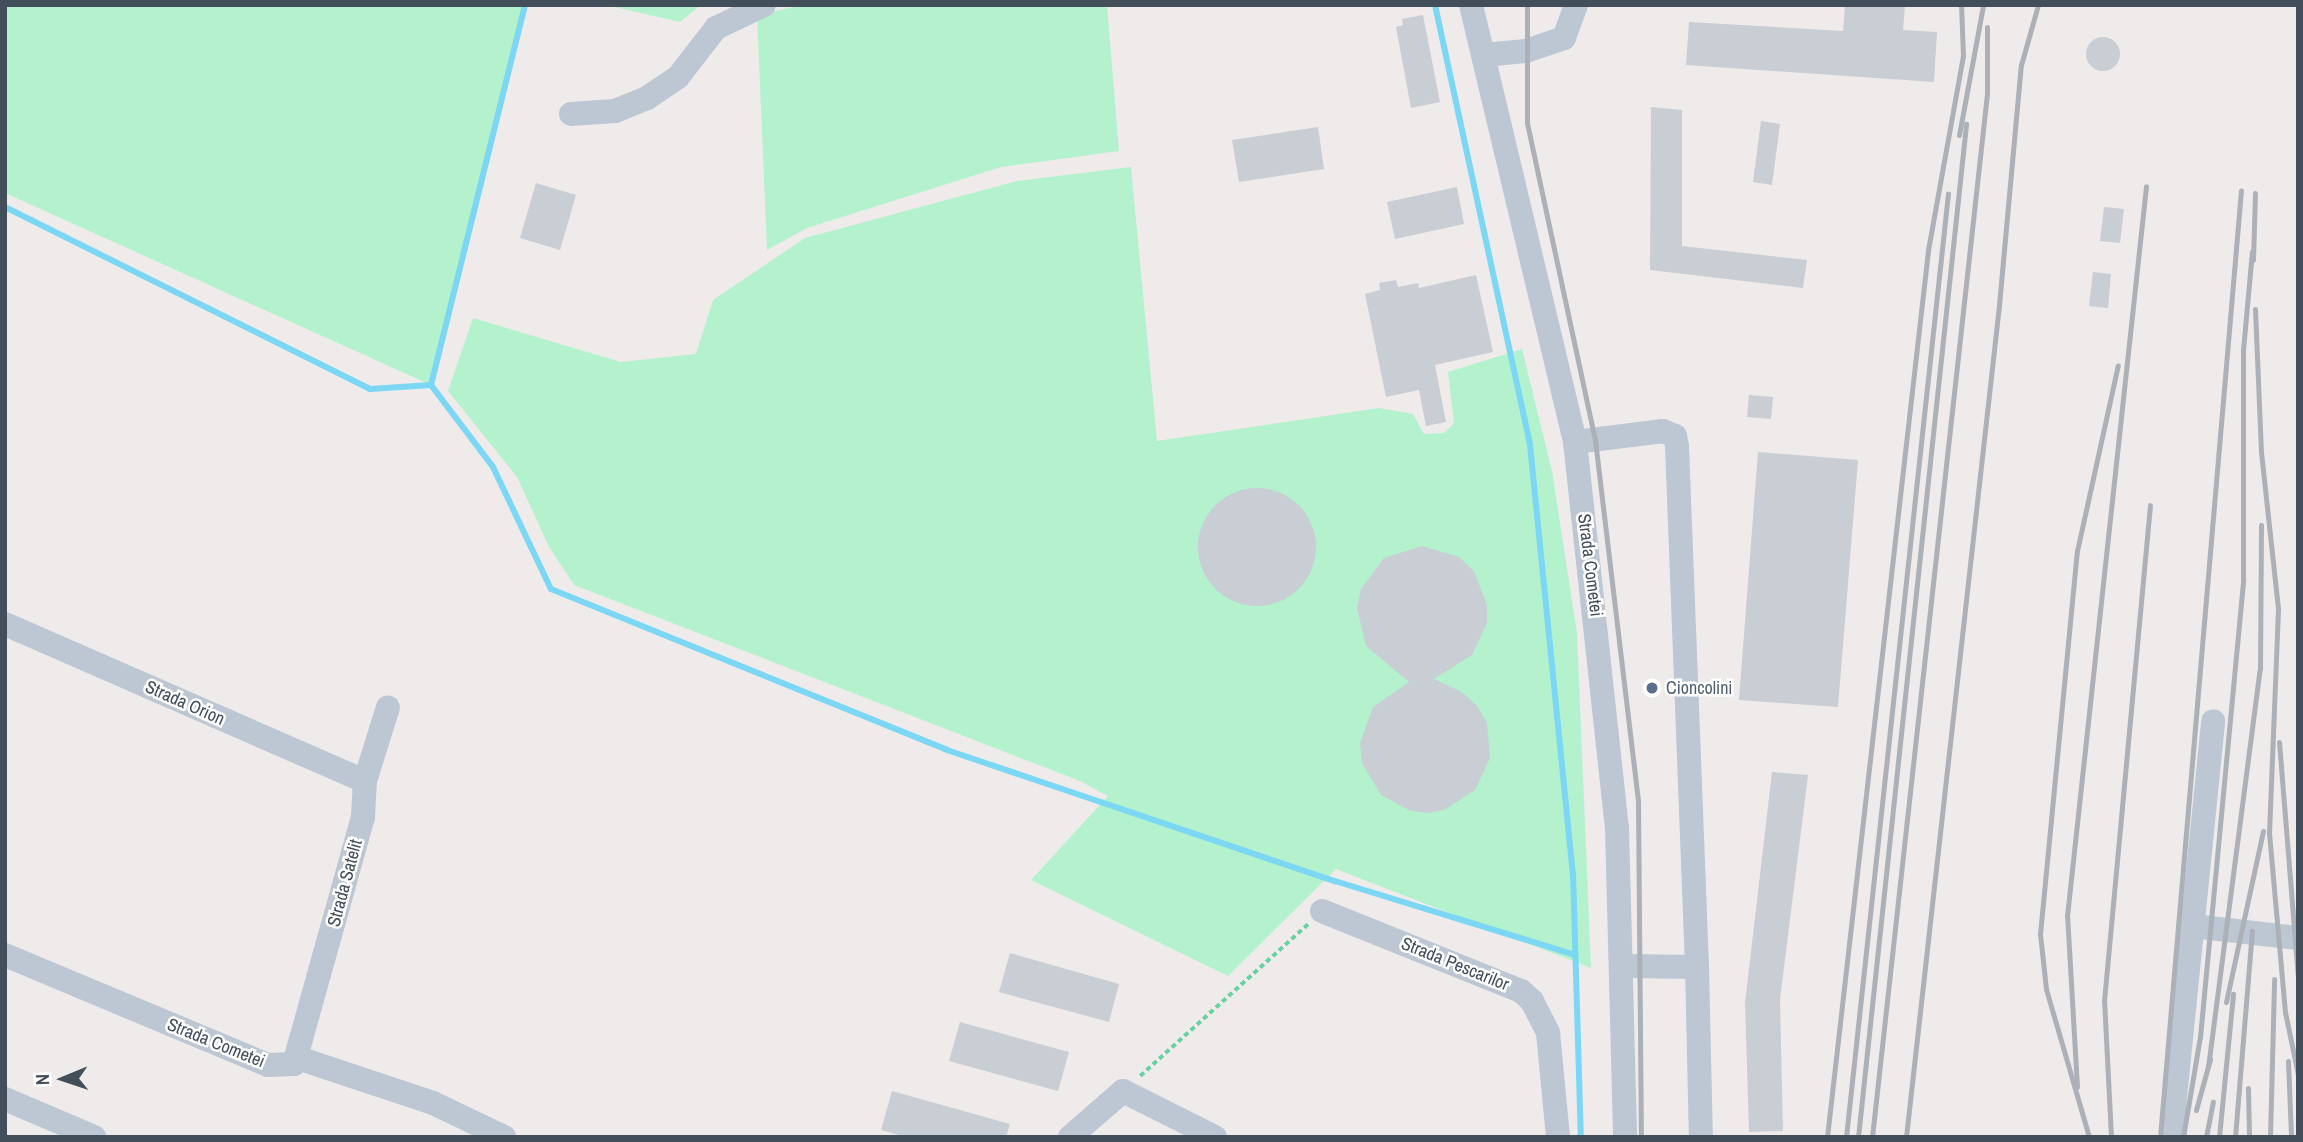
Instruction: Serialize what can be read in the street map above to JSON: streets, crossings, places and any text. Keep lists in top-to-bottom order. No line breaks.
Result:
{"streets":{"street":["Strada Cometei","Strada Orion","Strada Satelit","Strada Pescarilor"]},"crossings":[["Strada Cometei","Strada Satelit"],["Strada Orion","Strada Satelit"]],"places":["Cioncolini"],"north":"left"}
